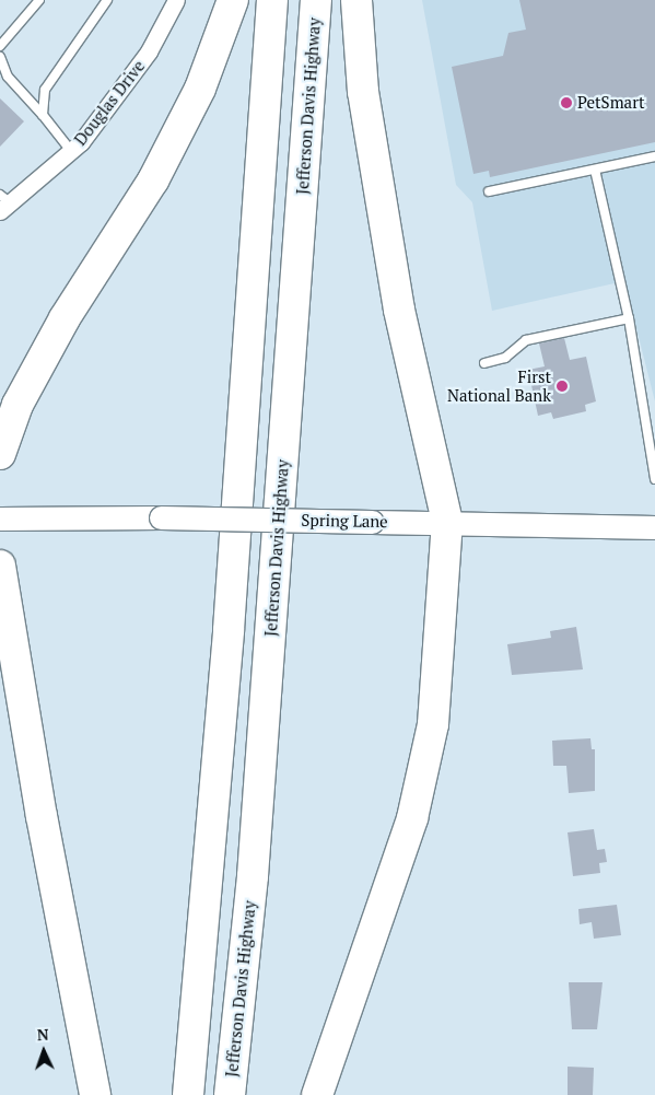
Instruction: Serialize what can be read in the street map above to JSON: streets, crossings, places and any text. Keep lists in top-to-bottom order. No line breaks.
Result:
{"streets":{"highway":["Jefferson Davis Highway"],"street":["Douglas Drive","Spring Lane"]},"places":["PetSmart","First National Bank"],"north":"top"}
